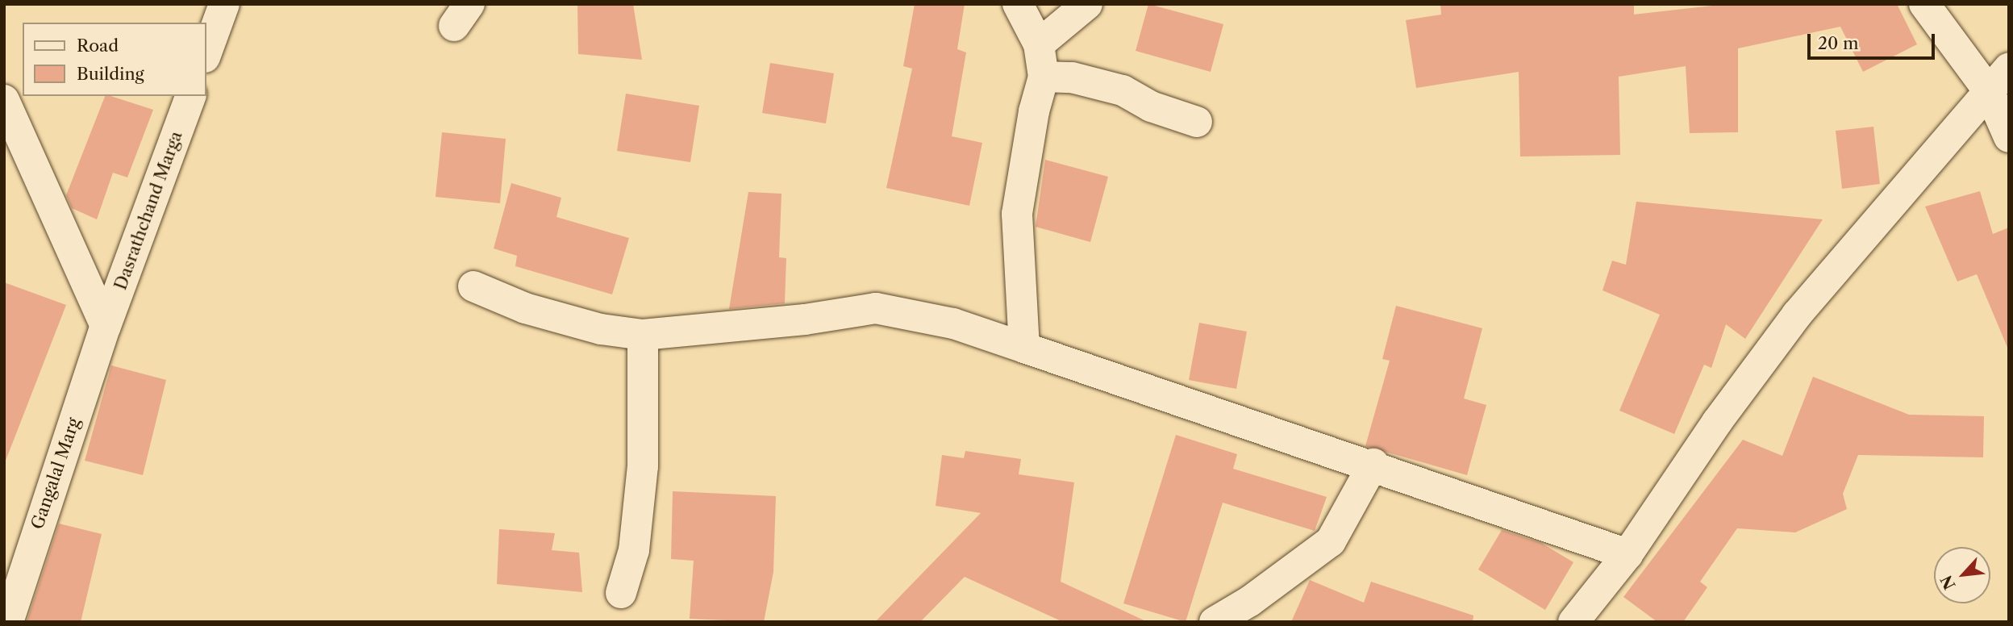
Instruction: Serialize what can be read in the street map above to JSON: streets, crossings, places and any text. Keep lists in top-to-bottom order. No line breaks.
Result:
{"streets":{"street":["Dasrathchand Marga","Gangalal Marg"]},"crossings":[["Dasrathchand Marga","Gangalal Marg"]],"legend":["Road","Building"],"scale_bar":"20 m","north":"bottom left"}
